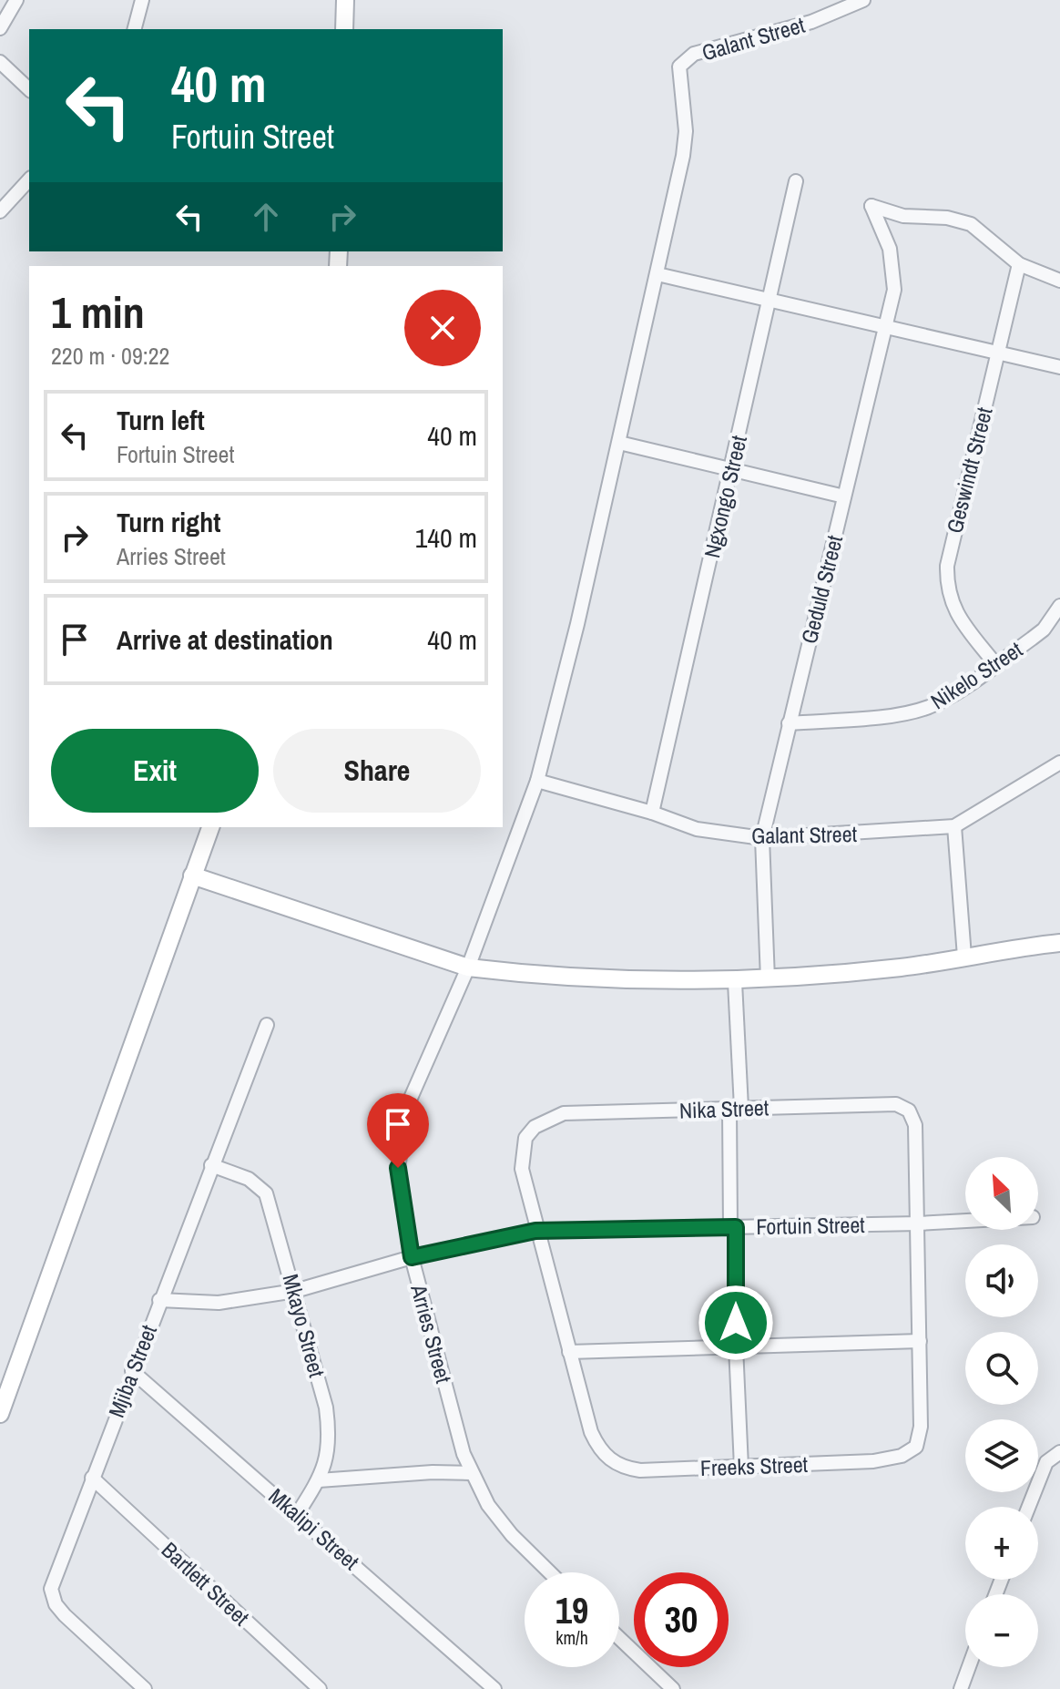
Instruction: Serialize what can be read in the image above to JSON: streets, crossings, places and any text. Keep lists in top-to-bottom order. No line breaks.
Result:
{"streets":{"street":["Galant Street","Geswindt Street","Ngxongo Street","Geduld Street","Nikelo Street","Nika Street","Fortuin Street","Mkayo Street","Arries Street","Mjiba Street","Freeks Street","Mkalipi Street","Bartlett Street"]},"crossings":[["Galant Street","Ngxongo Street"],["Galant Street","Geduld Street"],["Galant Street","Arries Street"],["Geswindt Street","Geduld Street"],["Geswindt Street","Nikelo Street"],["Geduld Street","Nikelo Street"],["Nika Street","Fortuin Street"],["Nika Street","Freeks Street"],["Fortuin Street","Mkayo Street"],["Fortuin Street","Arries Street"],["Fortuin Street","Mjiba Street"],["Fortuin Street","Freeks Street"],["Mkayo Street","Mjiba Street"],["Mkayo Street","Mkalipi Street"],["Mjiba Street","Mkalipi Street"],["Mjiba Street","Bartlett Street"]],"north":"top left","page":{"turn":["40 m","Fortuin Street"],"heading":["1 min","220 m · 09:22"],"list":[{"name":"Turn left","note":"Fortuin Street","value":"40 m"},{"name":"Turn right","note":"Arries Street","value":"140 m"},{"name":"Arrive at destination","value":"40 m"}],"buttons":["Exit","Share"],"map_buttons":["+","−"],"speed":"19 km/h","limit":"30"}}
